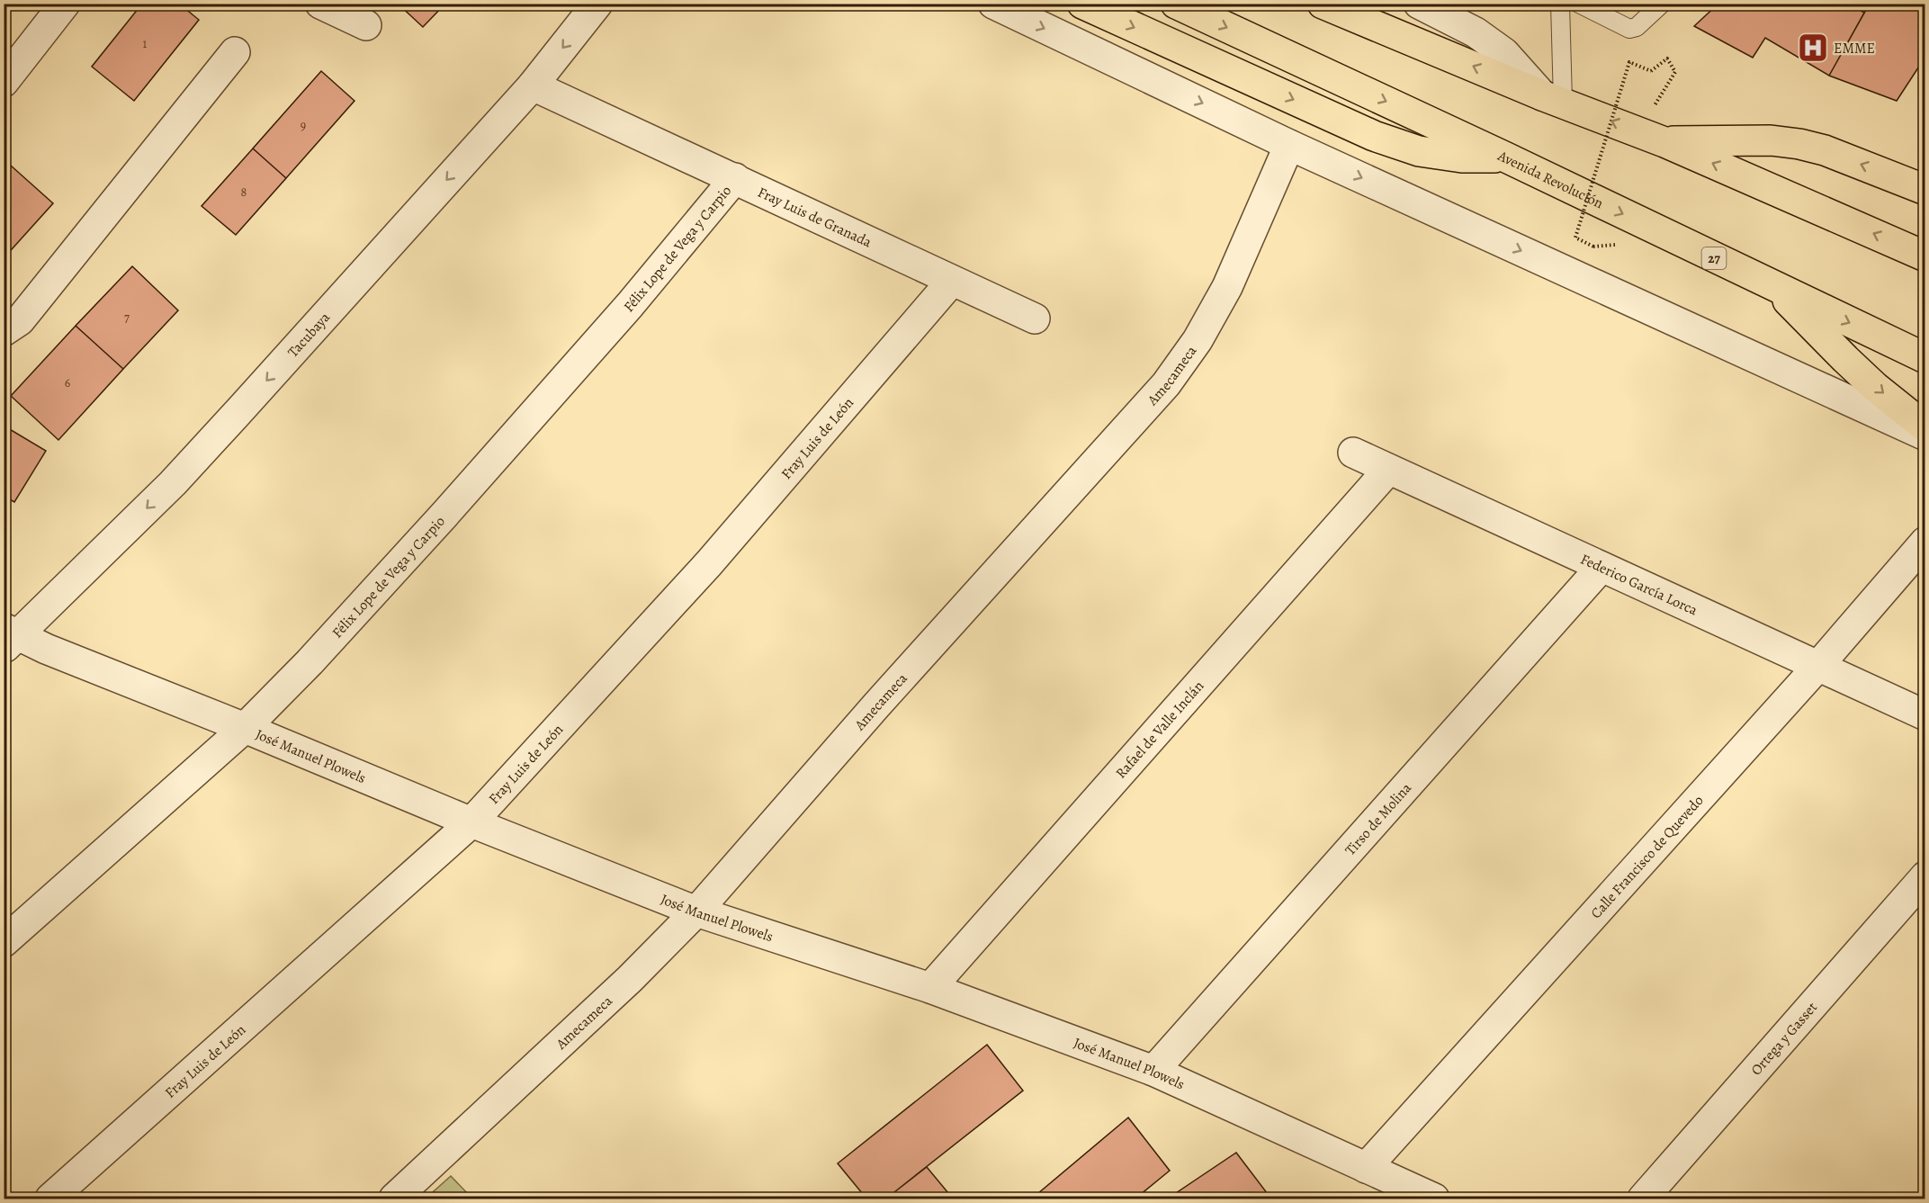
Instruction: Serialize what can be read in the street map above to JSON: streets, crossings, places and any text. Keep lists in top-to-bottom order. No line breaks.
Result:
{"streets":{"main road":["Avenida Revolución","27"],"street":["Fray Luis de Granada","Félix Lope de Vega y Carpio","Tacubaya","Amecameca","Fray Luis de León","Federico García Lorca","Rafael de Valle Inclán","José Manuel Plowels","Tirso de Molina","Calle Francisco de Quevedo","Ortega y Gasset"]},"crossings":[["Fray Luis de Granada","Félix Lope de Vega y Carpio"],["Fray Luis de Granada","Tacubaya"],["Fray Luis de Granada","Fray Luis de León"],["Félix Lope de Vega y Carpio","José Manuel Plowels"],["Tacubaya","José Manuel Plowels"],["Amecameca","José Manuel Plowels"],["Fray Luis de León","José Manuel Plowels"],["Federico García Lorca","Rafael de Valle Inclán"],["Federico García Lorca","Tirso de Molina"],["Federico García Lorca","Calle Francisco de Quevedo"],["Rafael de Valle Inclán","José Manuel Plowels"],["José Manuel Plowels","Tirso de Molina"],["José Manuel Plowels","Calle Francisco de Quevedo"]],"places":{"hospital":["EMME"]},"house_numbers":["1","9","8","7","6"]}
